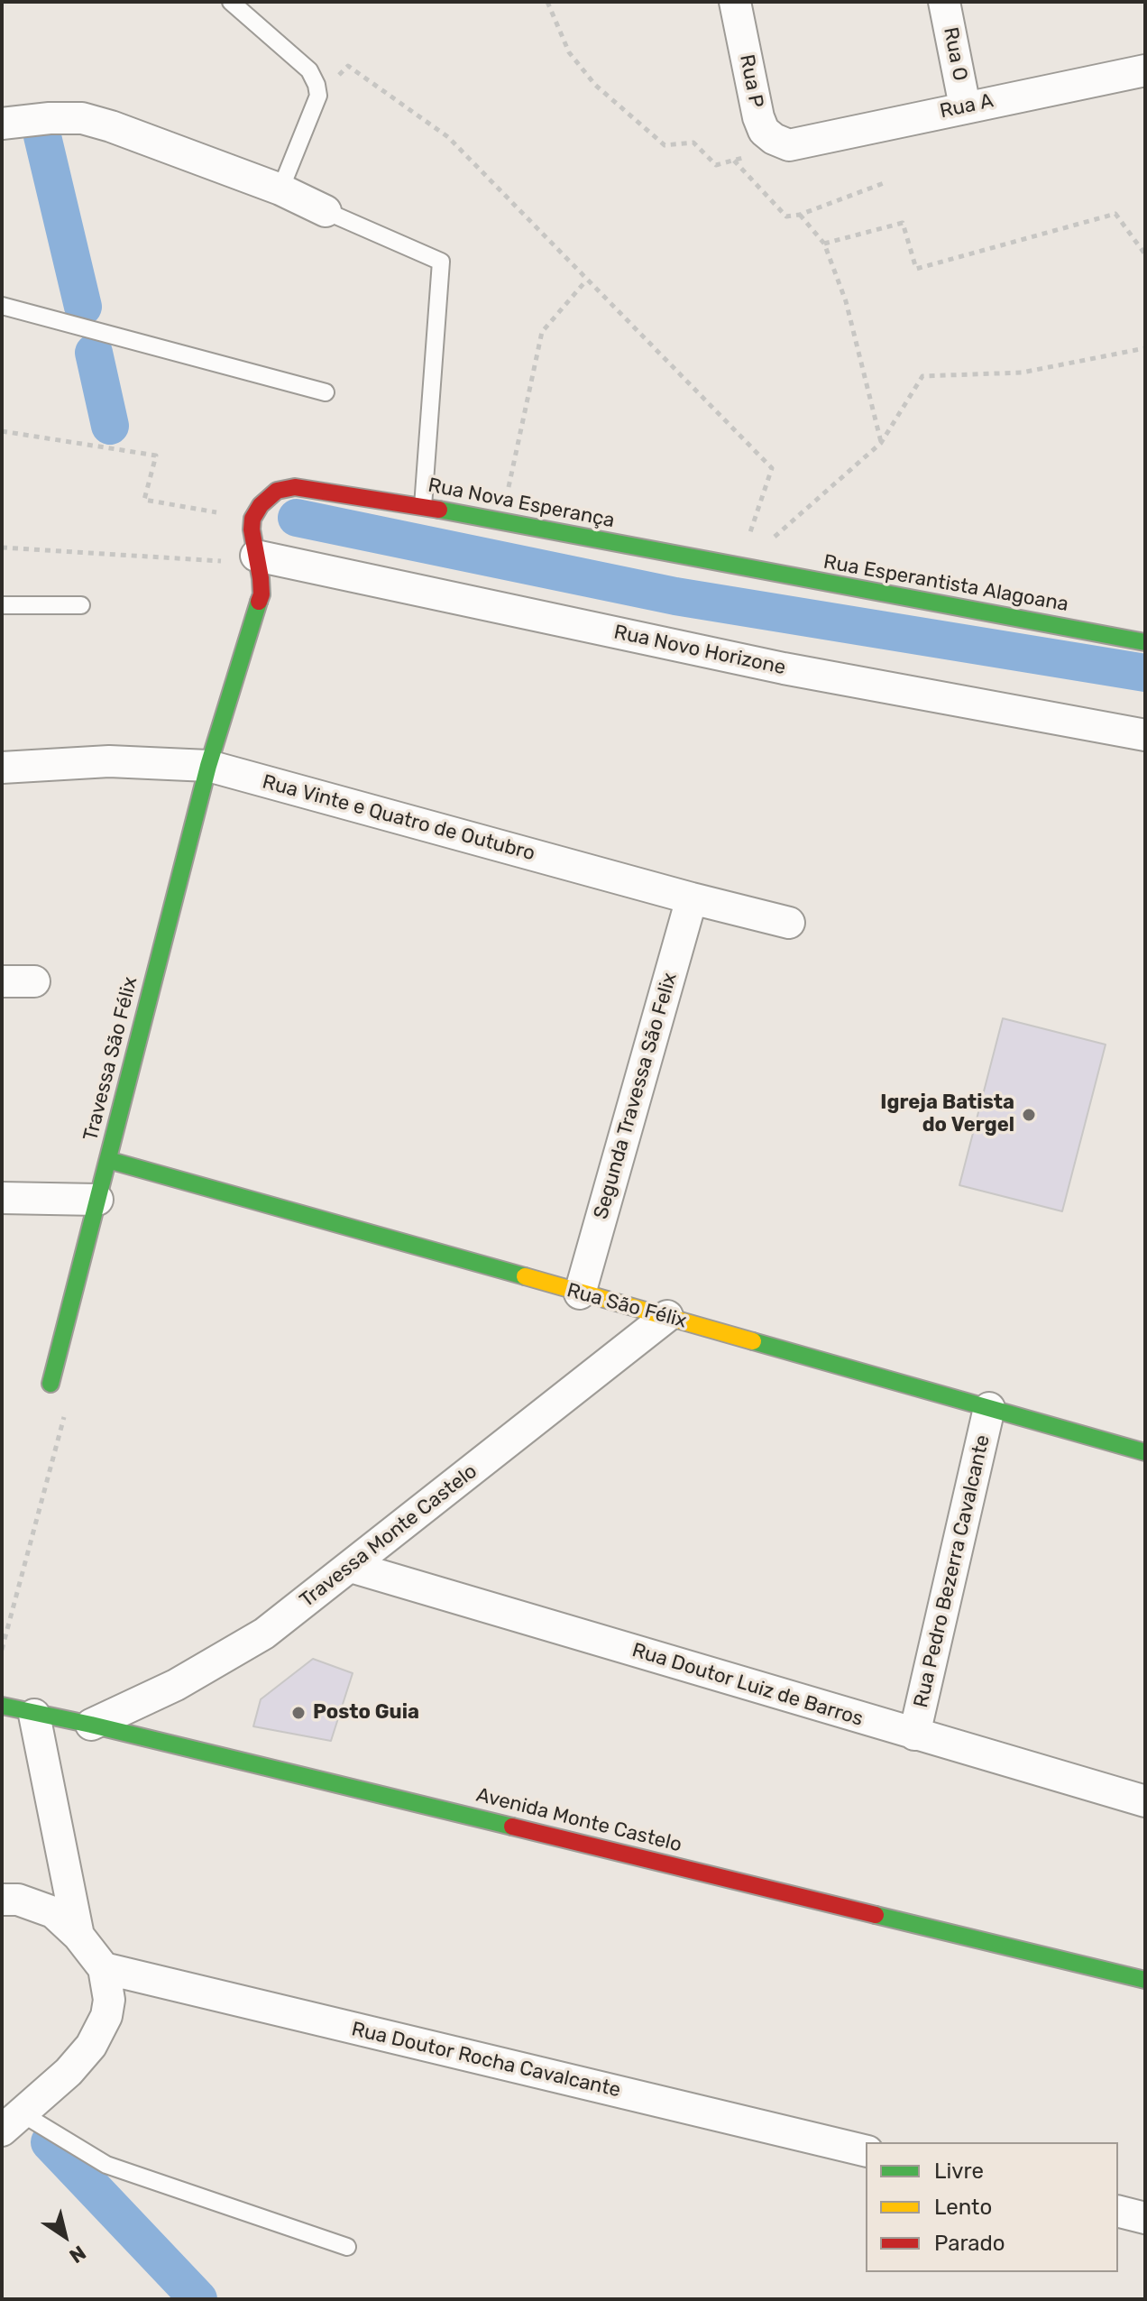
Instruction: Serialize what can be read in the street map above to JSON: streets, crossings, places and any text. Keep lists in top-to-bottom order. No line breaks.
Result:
{"streets":{"street":["Rua O","Rua P","Rua A","Rua Nova Esperança","Rua Esperantista Alagoana","Rua Novo Horizone","Rua Vinte e Quatro de Outubro","Travessa São Félix","Segunda Travessa São Felix","Rua São Félix","Travessa Monte Castelo","Rua Pedro Bezerra Cavalcante","Rua Doutor Luiz de Barros","Avenida Monte Castelo","Rua Doutor Rocha Cavalcante"]},"crossings":[["Rua O","Rua A"],["Rua P","Rua A"],["Rua Nova Esperança","Rua Esperantista Alagoana"],["Rua Nova Esperança","Travessa São Félix"],["Rua Novo Horizone","Travessa São Félix"],["Rua Vinte e Quatro de Outubro","Travessa São Félix"],["Rua Vinte e Quatro de Outubro","Segunda Travessa São Felix"],["Travessa São Félix","Rua São Félix"],["Segunda Travessa São Felix","Rua São Félix"],["Rua São Félix","Travessa Monte Castelo"],["Rua São Félix","Rua Pedro Bezerra Cavalcante"],["Travessa Monte Castelo","Rua Doutor Luiz de Barros"],["Travessa Monte Castelo","Avenida Monte Castelo"],["Rua Pedro Bezerra Cavalcante","Rua Doutor Luiz de Barros"]],"places":["Igreja Batista do Vergel","Posto Guia"],"legend":["Livre","Lento","Parado"],"north":"bottom right"}
